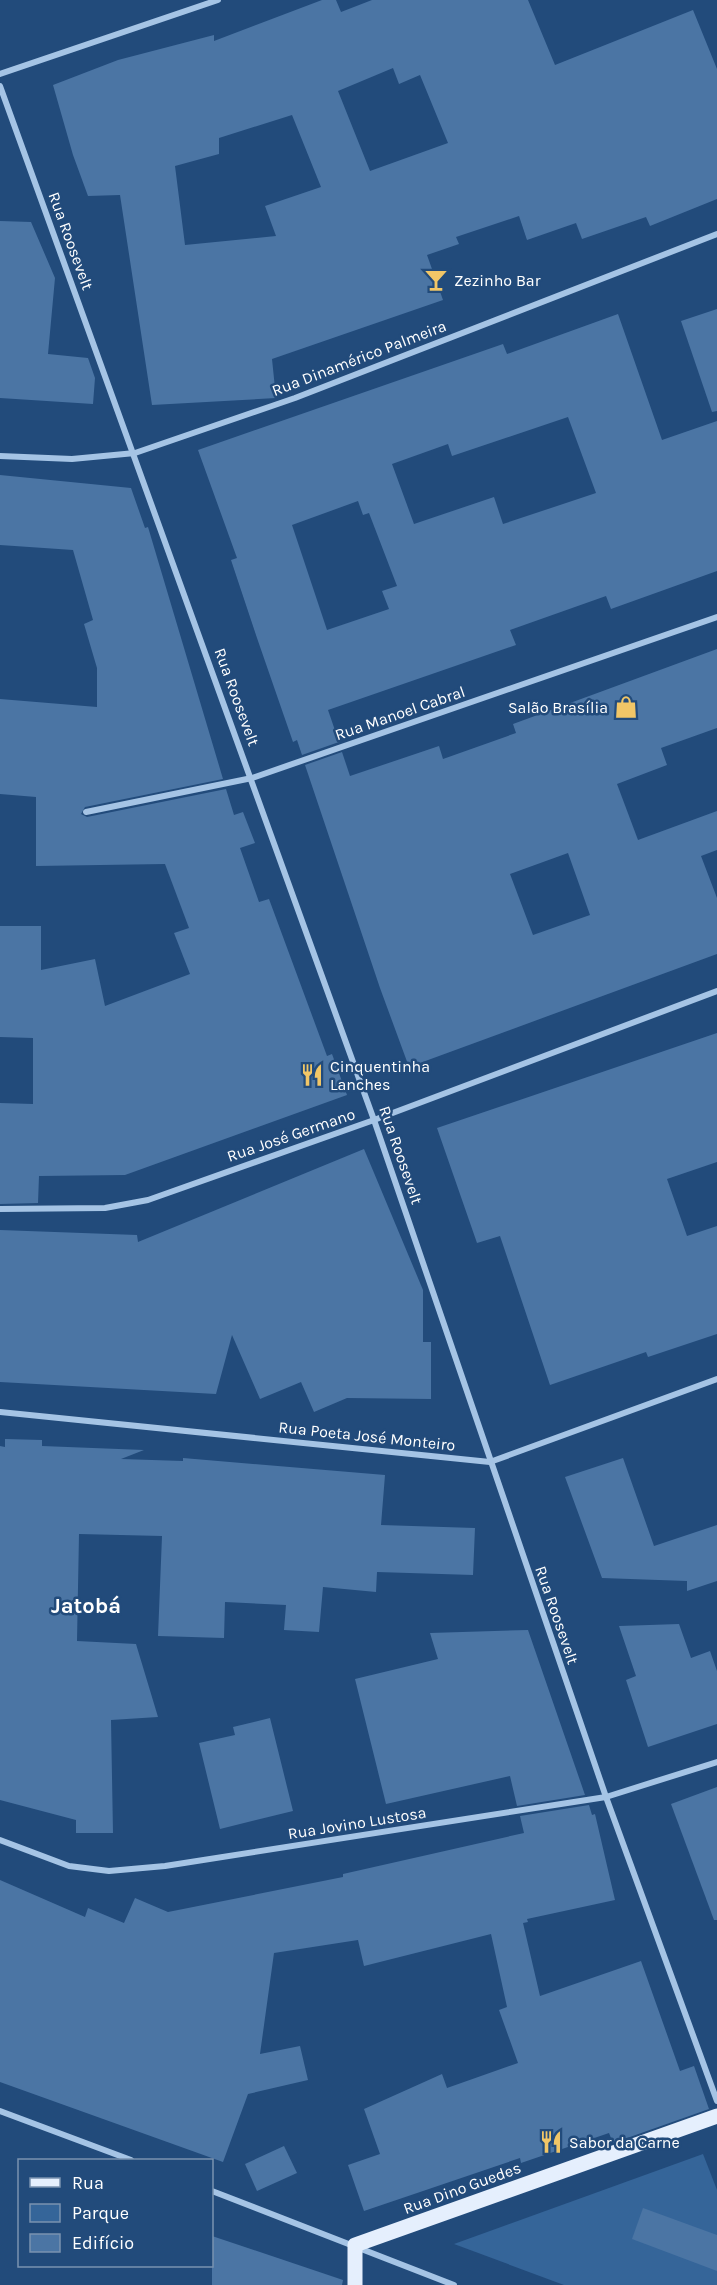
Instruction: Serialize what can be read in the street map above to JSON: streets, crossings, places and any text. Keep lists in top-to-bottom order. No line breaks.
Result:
{"streets":{"main road":["Rua Dino Guedes"],"street":["Rua Roosevelt","Rua Dinamérico Palmeira","Rua Manoel Cabral","Rua José Germano","Rua Poeta José Monteiro","Rua Jovino Lustosa"]},"crossings":[["Rua Roosevelt","Rua Dinamérico Palmeira"],["Rua Roosevelt","Rua Manoel Cabral"],["Rua Roosevelt","Rua José Germano"],["Rua Roosevelt","Rua Poeta José Monteiro"],["Rua Roosevelt","Rua Jovino Lustosa"]],"districts":["Jatobá"],"places":{"bar":["Zezinho Bar"],"shop":["Salão Brasília"],"restaurant":["Cinquentinha Lanches","Sabor da Carne"]},"legend":["Rua","Parque","Edifício"]}
